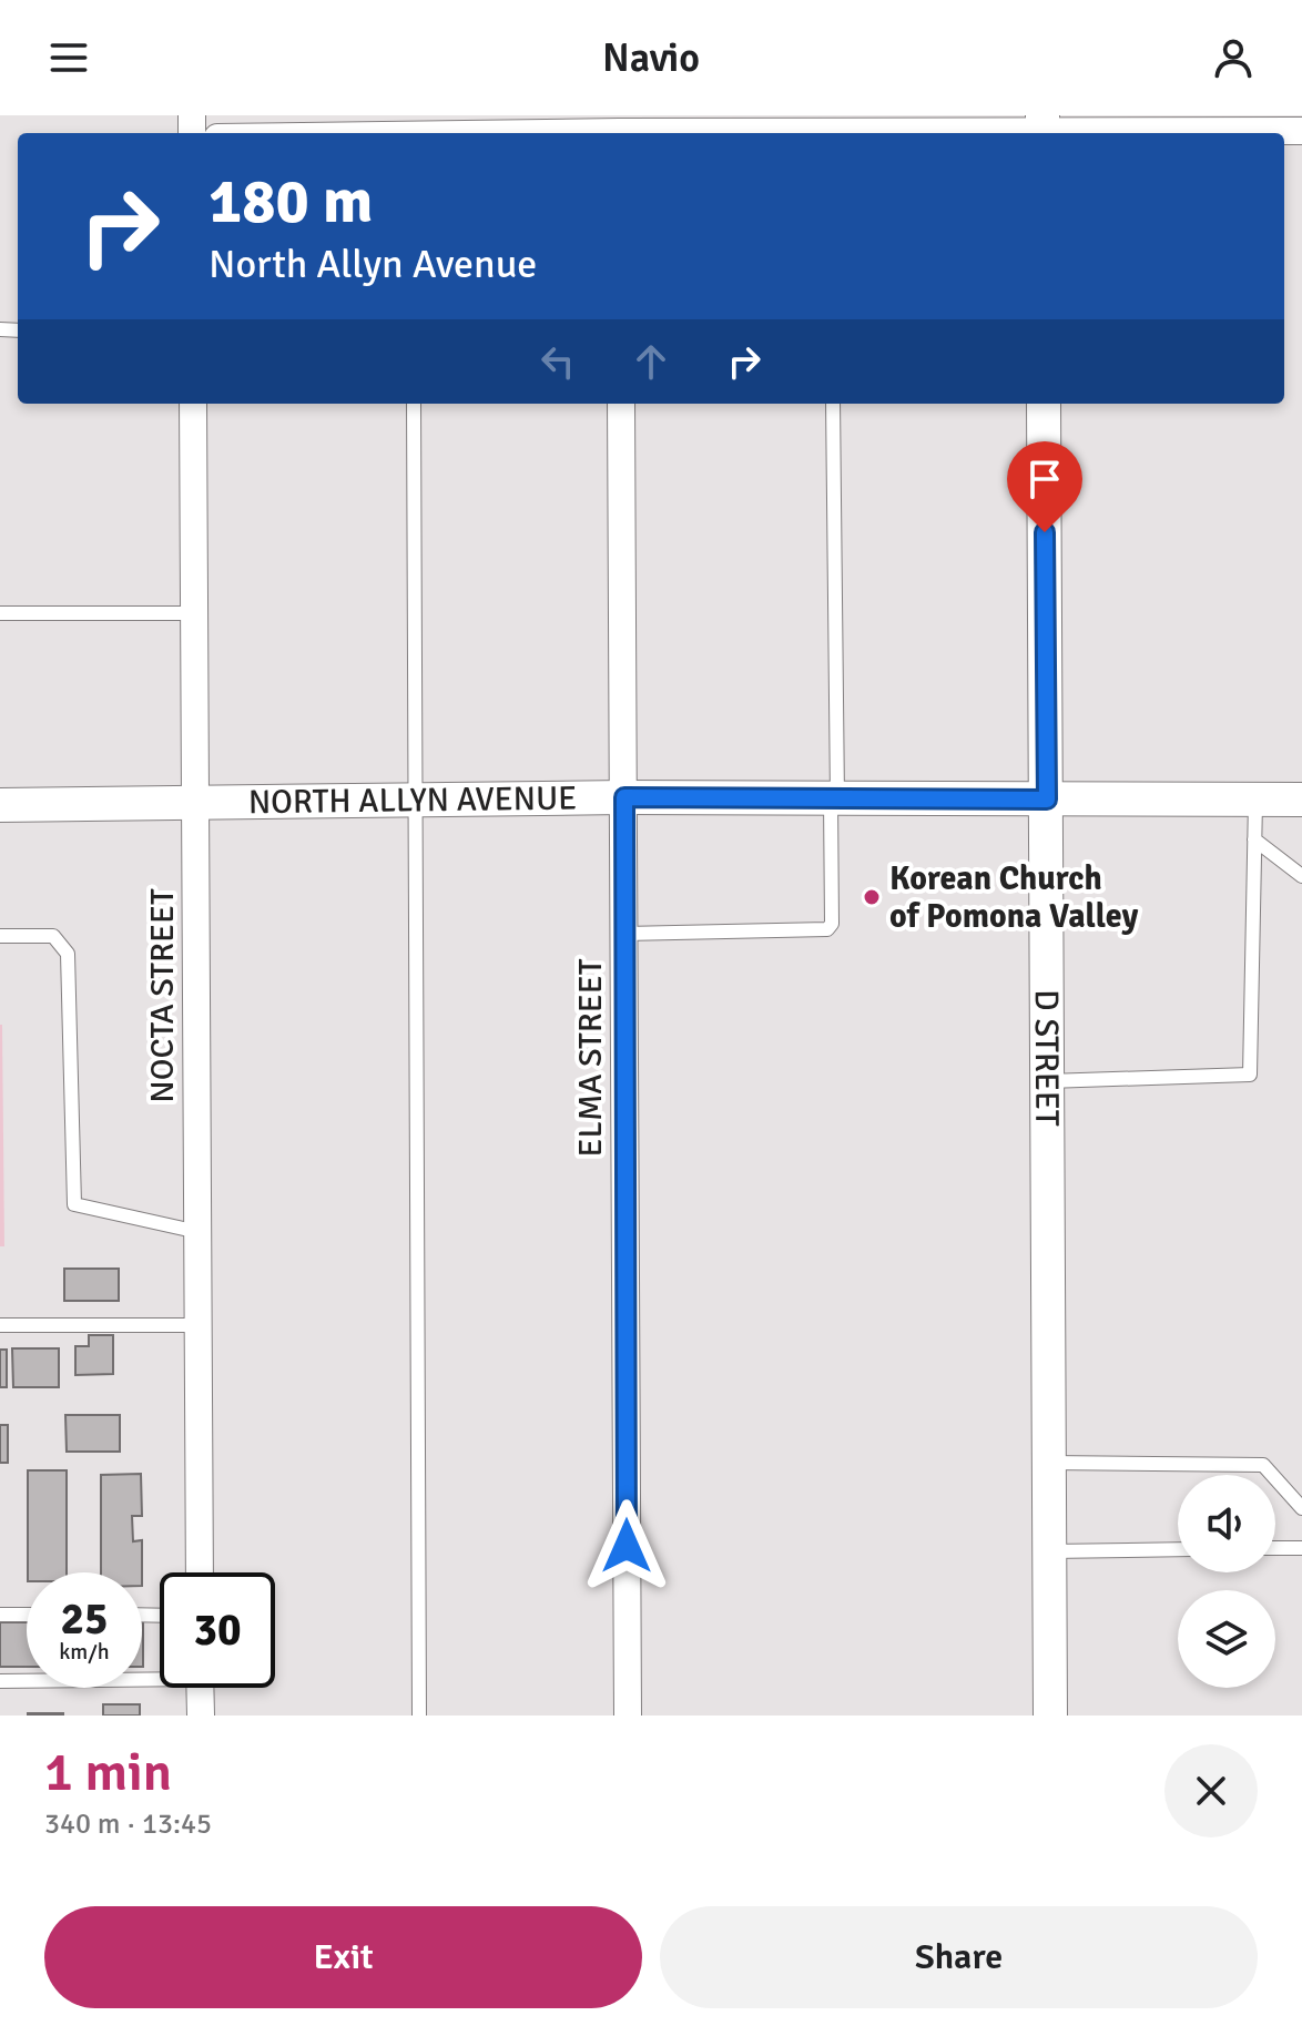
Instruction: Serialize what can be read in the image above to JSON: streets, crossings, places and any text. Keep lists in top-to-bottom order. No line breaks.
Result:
{"streets":{"street":["NORTH ALLYN AVENUE","NOCTA STREET","D STREET","ELMA STREET"]},"crossings":[["NORTH ALLYN AVENUE","NOCTA STREET"],["NORTH ALLYN AVENUE","D STREET"],["NORTH ALLYN AVENUE","ELMA STREET"]],"places":["Korean Church of Pomona Valley"],"page":{"header":"Navio","turn":["180 m","North Allyn Avenue"],"speed":"25 km/h","limit":"30","heading":["1 min","340 m · 13:45"],"buttons":["Exit","Share"]}}
